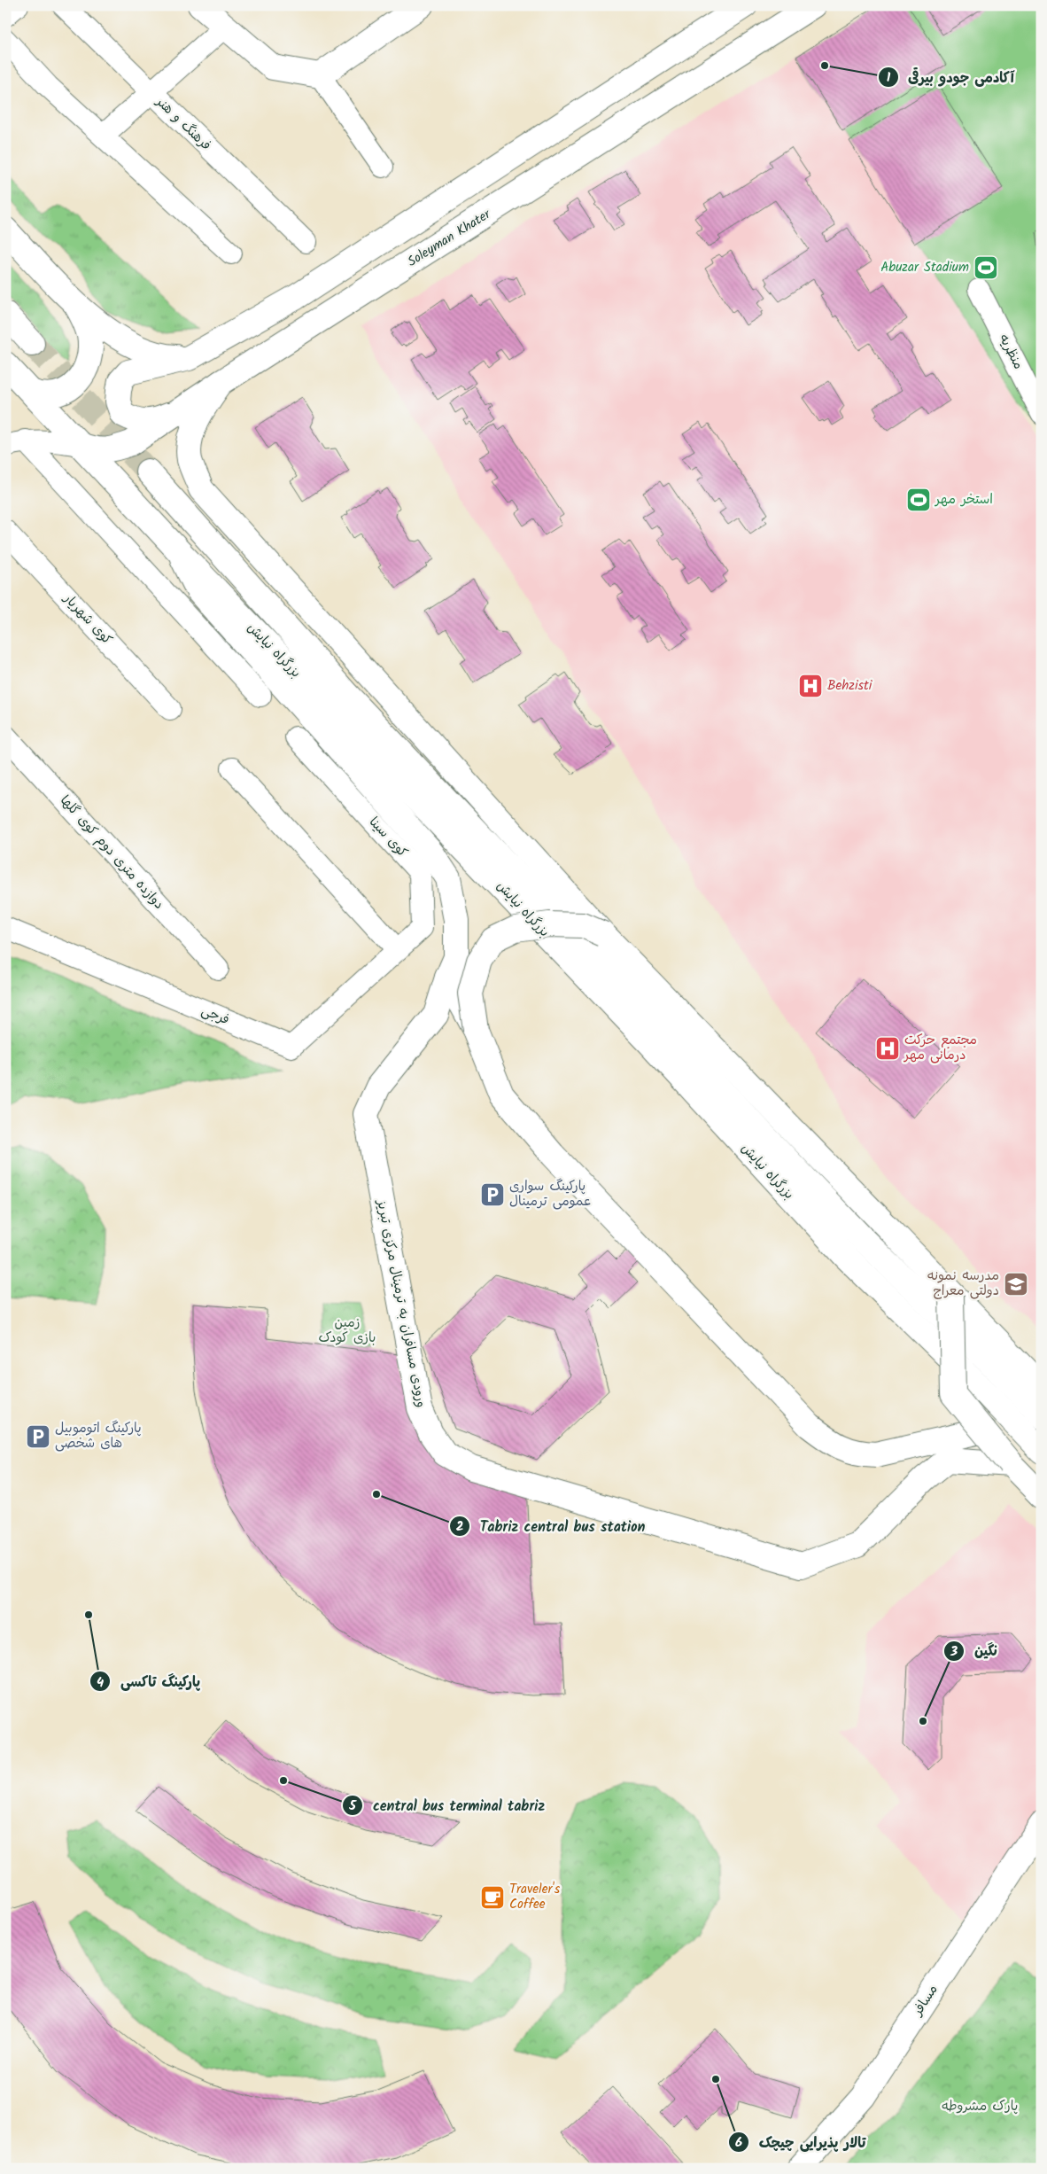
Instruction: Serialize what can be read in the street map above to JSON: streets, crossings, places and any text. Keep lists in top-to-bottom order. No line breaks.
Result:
{"streets":{"main road":["Soleyman Khater","بزرگراه نیایش","ورودی مسافران به ترمینال مرکزی تبریز","مسافر"],"street":["فرهنگ و هنر","منظریه","کوی شهریار","کوی سینا","دوازده متری دوم کوی گلها","فرجی"]},"crossings":[["Soleyman Khater","بزرگراه نیایش"],["بزرگراه نیایش","ورودی مسافران به ترمینال مرکزی تبریز"],["کوی سینا","فرجی"]],"parks":["زمین بازی کودک","پارک مشروطه"],"places":{"other":["آکادمی جودو بیرقی","Tabriz central bus station","پارکینگ تاکسی","نگین","central bus terminal tabriz","تالار پذیرایی چیچک"],"sports":["Abuzar Stadium","استخر مهر"],"hospital":["Behzisti","مجتمع حرکت درمانی مهر"],"parking":["پارکینگ سواری عمومی ترمینال","پارکینگ اتوموبیل های شخصی"],"school or university":["مدرسه نمونه دولتی معراج"],"cafe":["Traveler's Coffee"]}}
